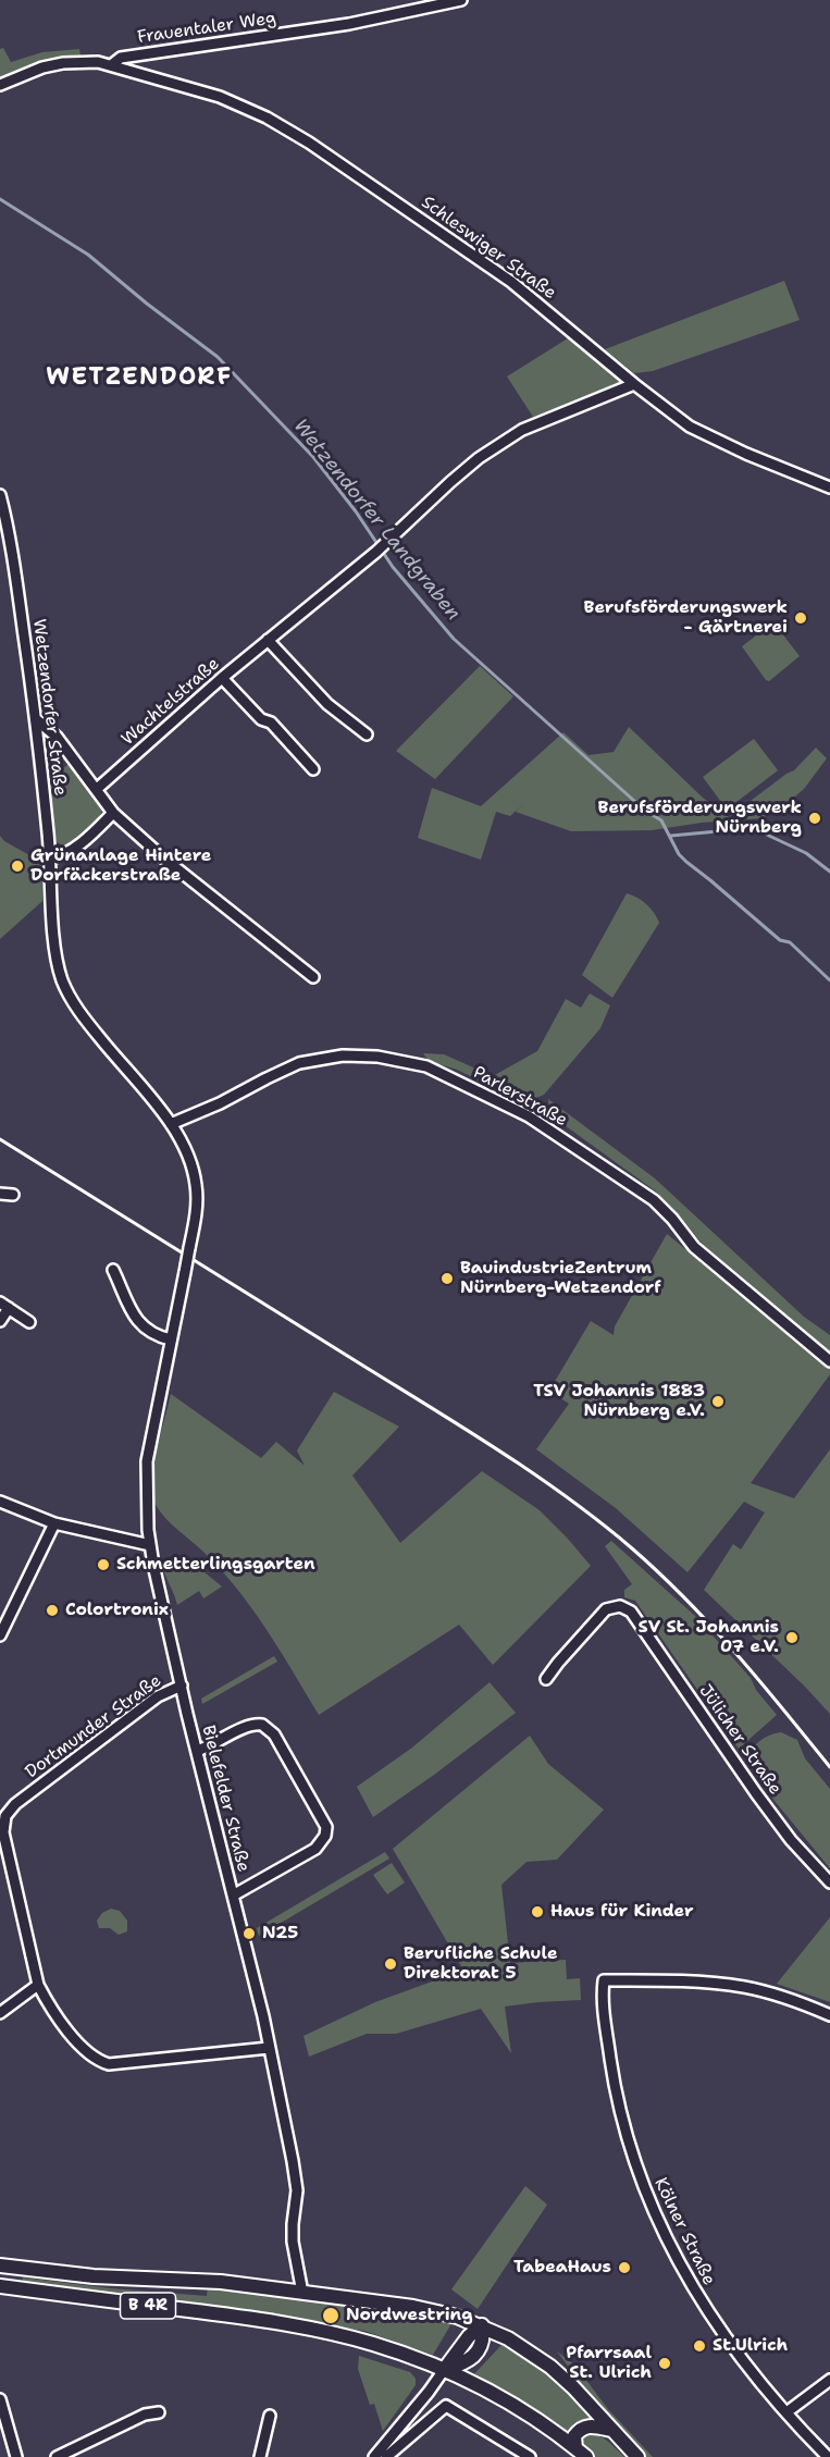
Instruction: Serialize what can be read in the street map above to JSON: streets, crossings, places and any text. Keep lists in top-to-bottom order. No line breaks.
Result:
{"streets":{"main road":["B 4R"],"street":["Frauentaler Weg","Schleswiger Straße","Wachtelstraße","Wetzendorfer Straße","Parlerstraße","Dortmunder Straße","Jülicher Straße","Bielefelder Straße","Kölner Straße"]},"crossings":[["Frauentaler Weg","Schleswiger Straße"],["Schleswiger Straße","Wachtelstraße"],["Wetzendorfer Straße","Parlerstraße"],["Wetzendorfer Straße","Bielefelder Straße"],["Dortmunder Straße","Bielefelder Straße"],["Bielefelder Straße","B 4R"]],"districts":["WETZENDORF"],"water":["Wetzendorfer Landgraben"],"places":["Berufsförderungswerk - Gärtnerei","Berufsförderungswerk Nürnberg","Grünanlage Hintere Dorfäckerstraße","BauindustrieZentrum Nürnberg-Wetzendorf","TSV Johannis 1883 Nürnberg e.V.","Schmetterlingsgarten","Colortronix","SV St. Johannis 07 e.V.","Haus für Kinder","N25","Berufliche Schule Direktorat 5","TabeaHaus","Nordwestring","St.Ulrich","Pfarrsaal St. Ulrich"]}
